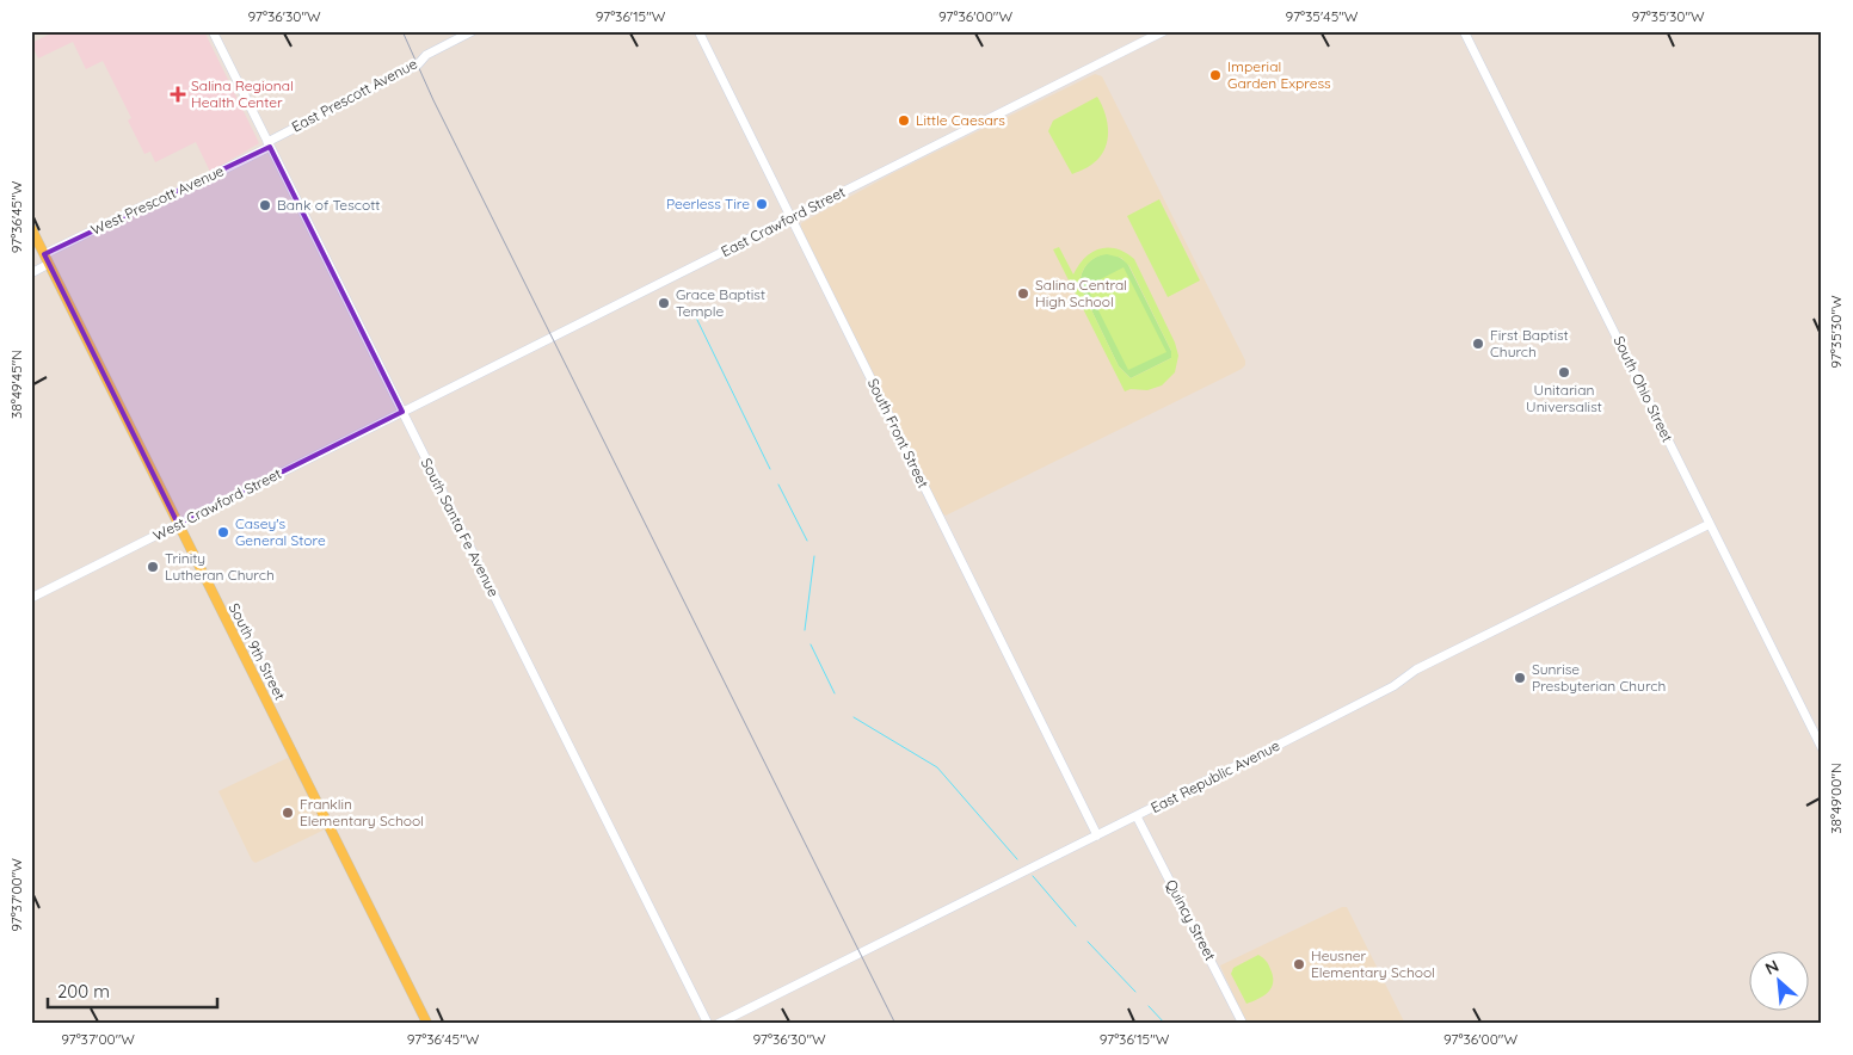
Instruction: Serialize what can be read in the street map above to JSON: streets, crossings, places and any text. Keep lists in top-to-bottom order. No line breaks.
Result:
{"streets":{"main road":["East Prescott Avenue","West Prescott Avenue","East Crawford Street","South Ohio Street","South Front Street","West Crawford Street","South Santa Fe Avenue","South 9th Street","East Republic Avenue","Quincy Street"]},"crossings":[["East Prescott Avenue","West Prescott Avenue"],["East Prescott Avenue","South Santa Fe Avenue"],["West Prescott Avenue","South Santa Fe Avenue"],["West Prescott Avenue","South 9th Street"],["East Crawford Street","South Front Street"],["East Crawford Street","West Crawford Street"],["East Crawford Street","South Santa Fe Avenue"],["South Ohio Street","East Republic Avenue"],["South Front Street","East Republic Avenue"],["West Crawford Street","South Santa Fe Avenue"],["West Crawford Street","South 9th Street"],["East Republic Avenue","Quincy Street"]],"places":{"other":["Imperial Garden Express","Little Caesars","Peerless Tire","Bank of Tescott","Salina Central High School","Grace Baptist Temple","First Baptist Church","Unitarian Universalist","Casey's General Store","Trinity Lutheran Church","Sunrise Presbyterian Church","Franklin Elementary School","Heusner Elementary School"],"health":["Salina Regional Health Center"]},"scale_bar":"200 m","north":"top left","coordinates":["97°36'30\"W","97°36'15\"W","97°36'00\"W","97°35'45\"W","97°35'30\"W","97°36'45\"W","38°49'45\"N","38°49'00\"N","97°37'00\"W"]}
